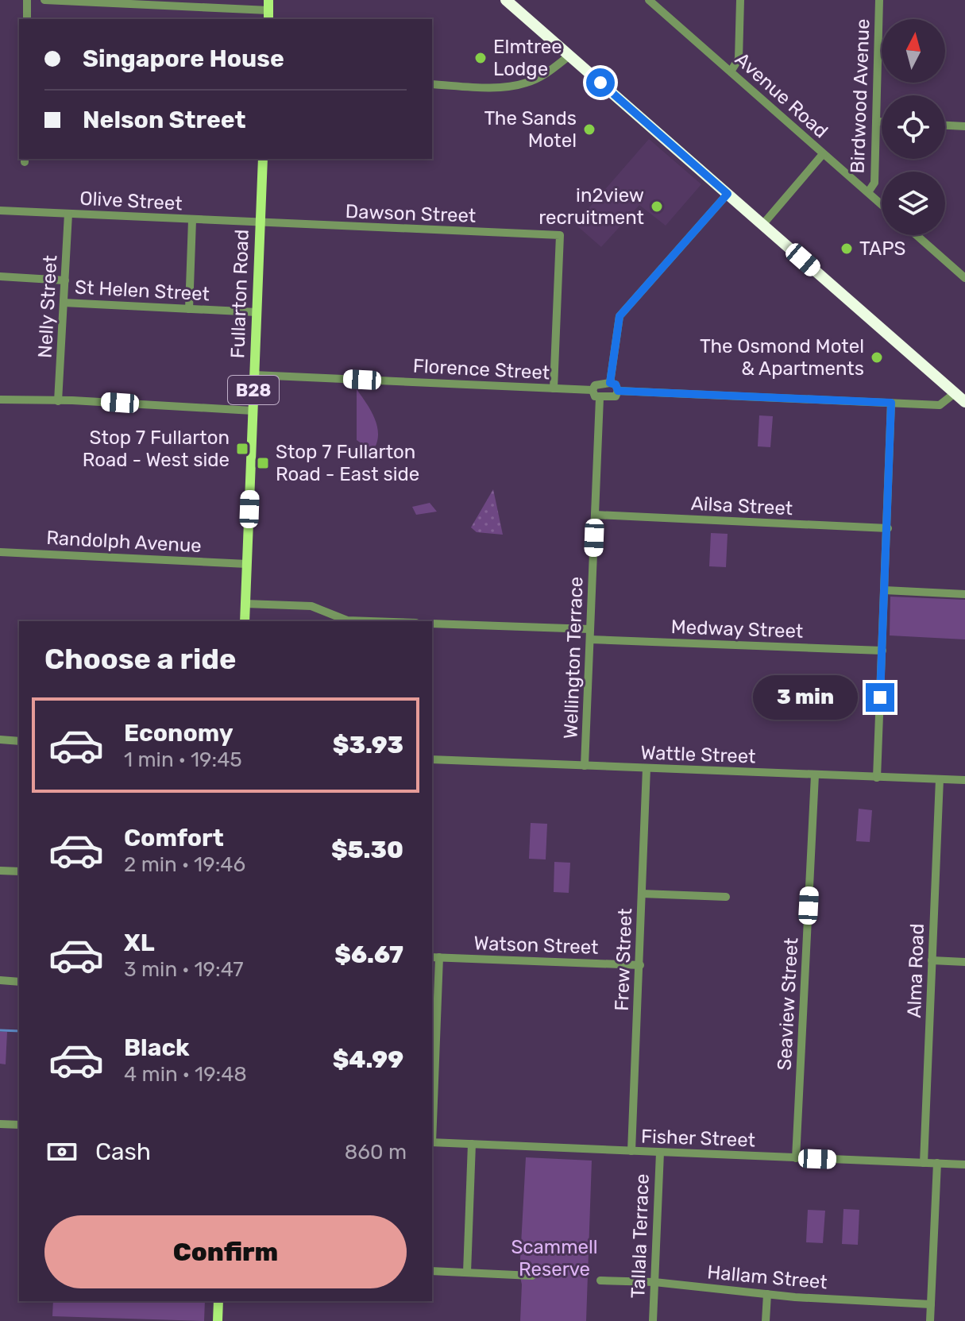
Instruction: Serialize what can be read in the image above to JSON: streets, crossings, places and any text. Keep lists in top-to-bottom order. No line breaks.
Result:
{"streets":{"main road":["Fullarton Road","B28"],"street":["Avenue Road","Birdwood Avenue","Olive Street","Dawson Street","St Helen Street","Nelly Street","Florence Street","Ailsa Street","Randolph Avenue","Medway Street","Wellington Terrace","Wattle Street","Watson Street","Frew Street","Alma Road","Seaview Street","Fisher Street","Tallala Terrace","Hallam Street"]},"crossings":[["Avenue Road","Birdwood Avenue"],["Olive Street","Dawson Street"],["Olive Street","Fullarton Road"],["Olive Street","Nelly Street"],["Dawson Street","Fullarton Road"],["Dawson Street","Florence Street"],["St Helen Street","Fullarton Road"],["St Helen Street","Nelly Street"],["Fullarton Road","Florence Street"],["Fullarton Road","Randolph Avenue"],["Ailsa Street","Wellington Terrace"],["Medway Street","Wellington Terrace"],["Wellington Terrace","Wattle Street"],["Wattle Street","Frew Street"],["Wattle Street","Alma Road"],["Wattle Street","Seaview Street"],["Watson Street","Frew Street"],["Frew Street","Fisher Street"],["Alma Road","Fisher Street"],["Seaview Street","Fisher Street"],["Fisher Street","Tallala Terrace"],["Tallala Terrace","Hallam Street"]],"parks":["Scammell Reserve"],"places":{"other":["Elmtree Lodge","The Sands Motel","in2view recruitment","TAPS","The Osmond Motel & Apartments"],"transit":["Stop 7 Fullarton Road - West side","Stop 7 Fullarton Road - East side"]},"north":"top","page":{"banner":["Singapore House","Nelson Street"],"heading":"Choose a ride","bubble":"3 min","list":[{"name":"Economy","note":"1 min · 19:45","value":"$3.93"},{"name":"Comfort","note":"2 min · 19:46","value":"$5.30"},{"name":"XL","note":"3 min · 19:47","value":"$6.67"},{"name":"Black","note":"4 min · 19:48","value":"$4.99"}],"pay":["Cash","860 m"],"buttons":"Confirm"}}
